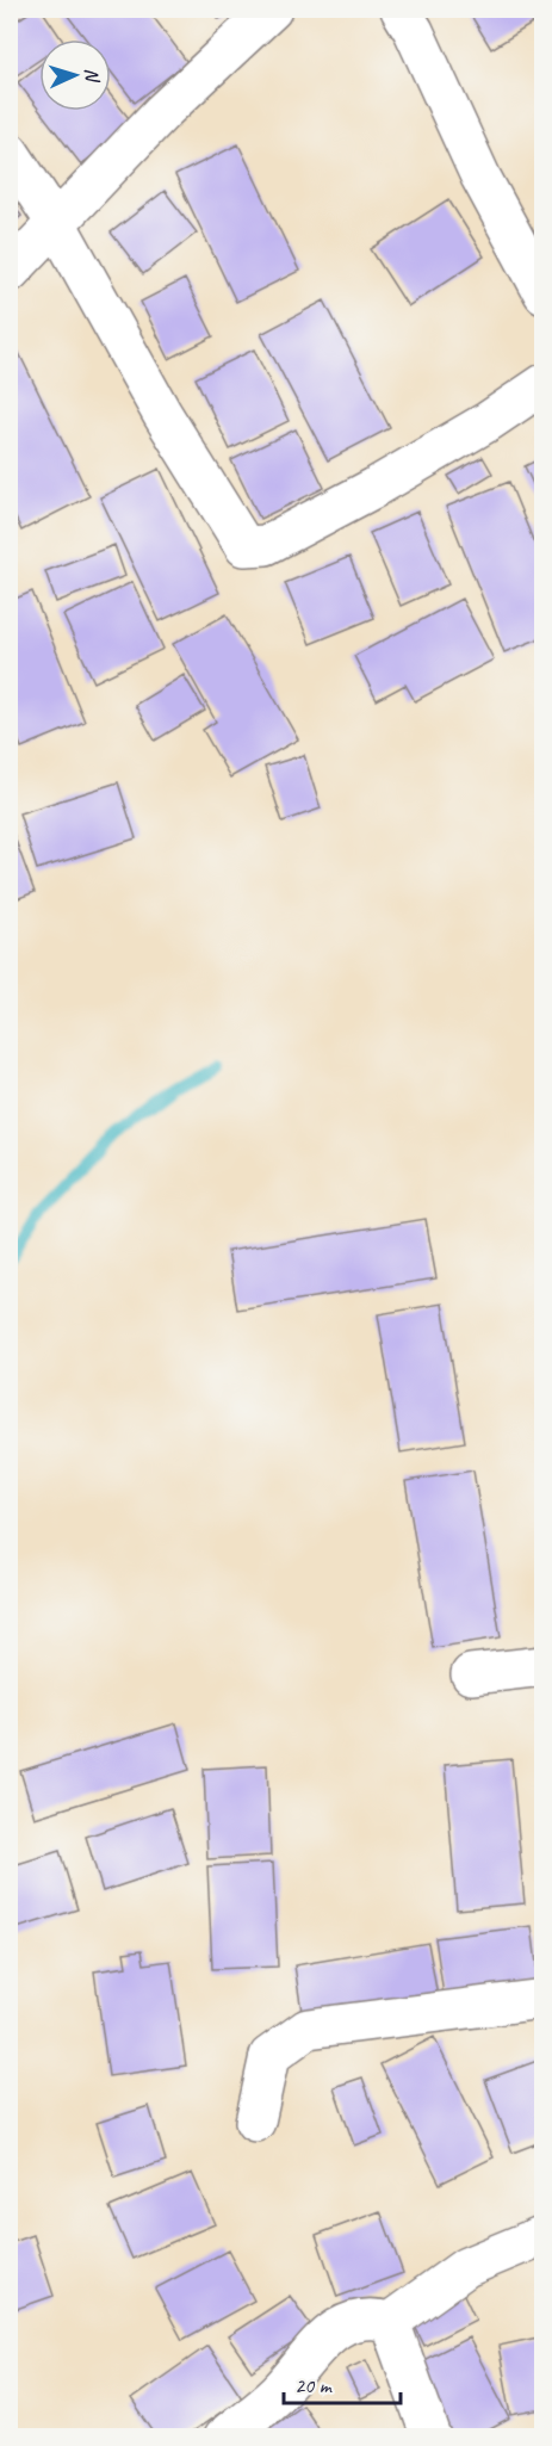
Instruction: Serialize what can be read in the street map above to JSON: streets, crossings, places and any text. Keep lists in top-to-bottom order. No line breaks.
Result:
{"scale_bar":"20 m","north":"right"}
